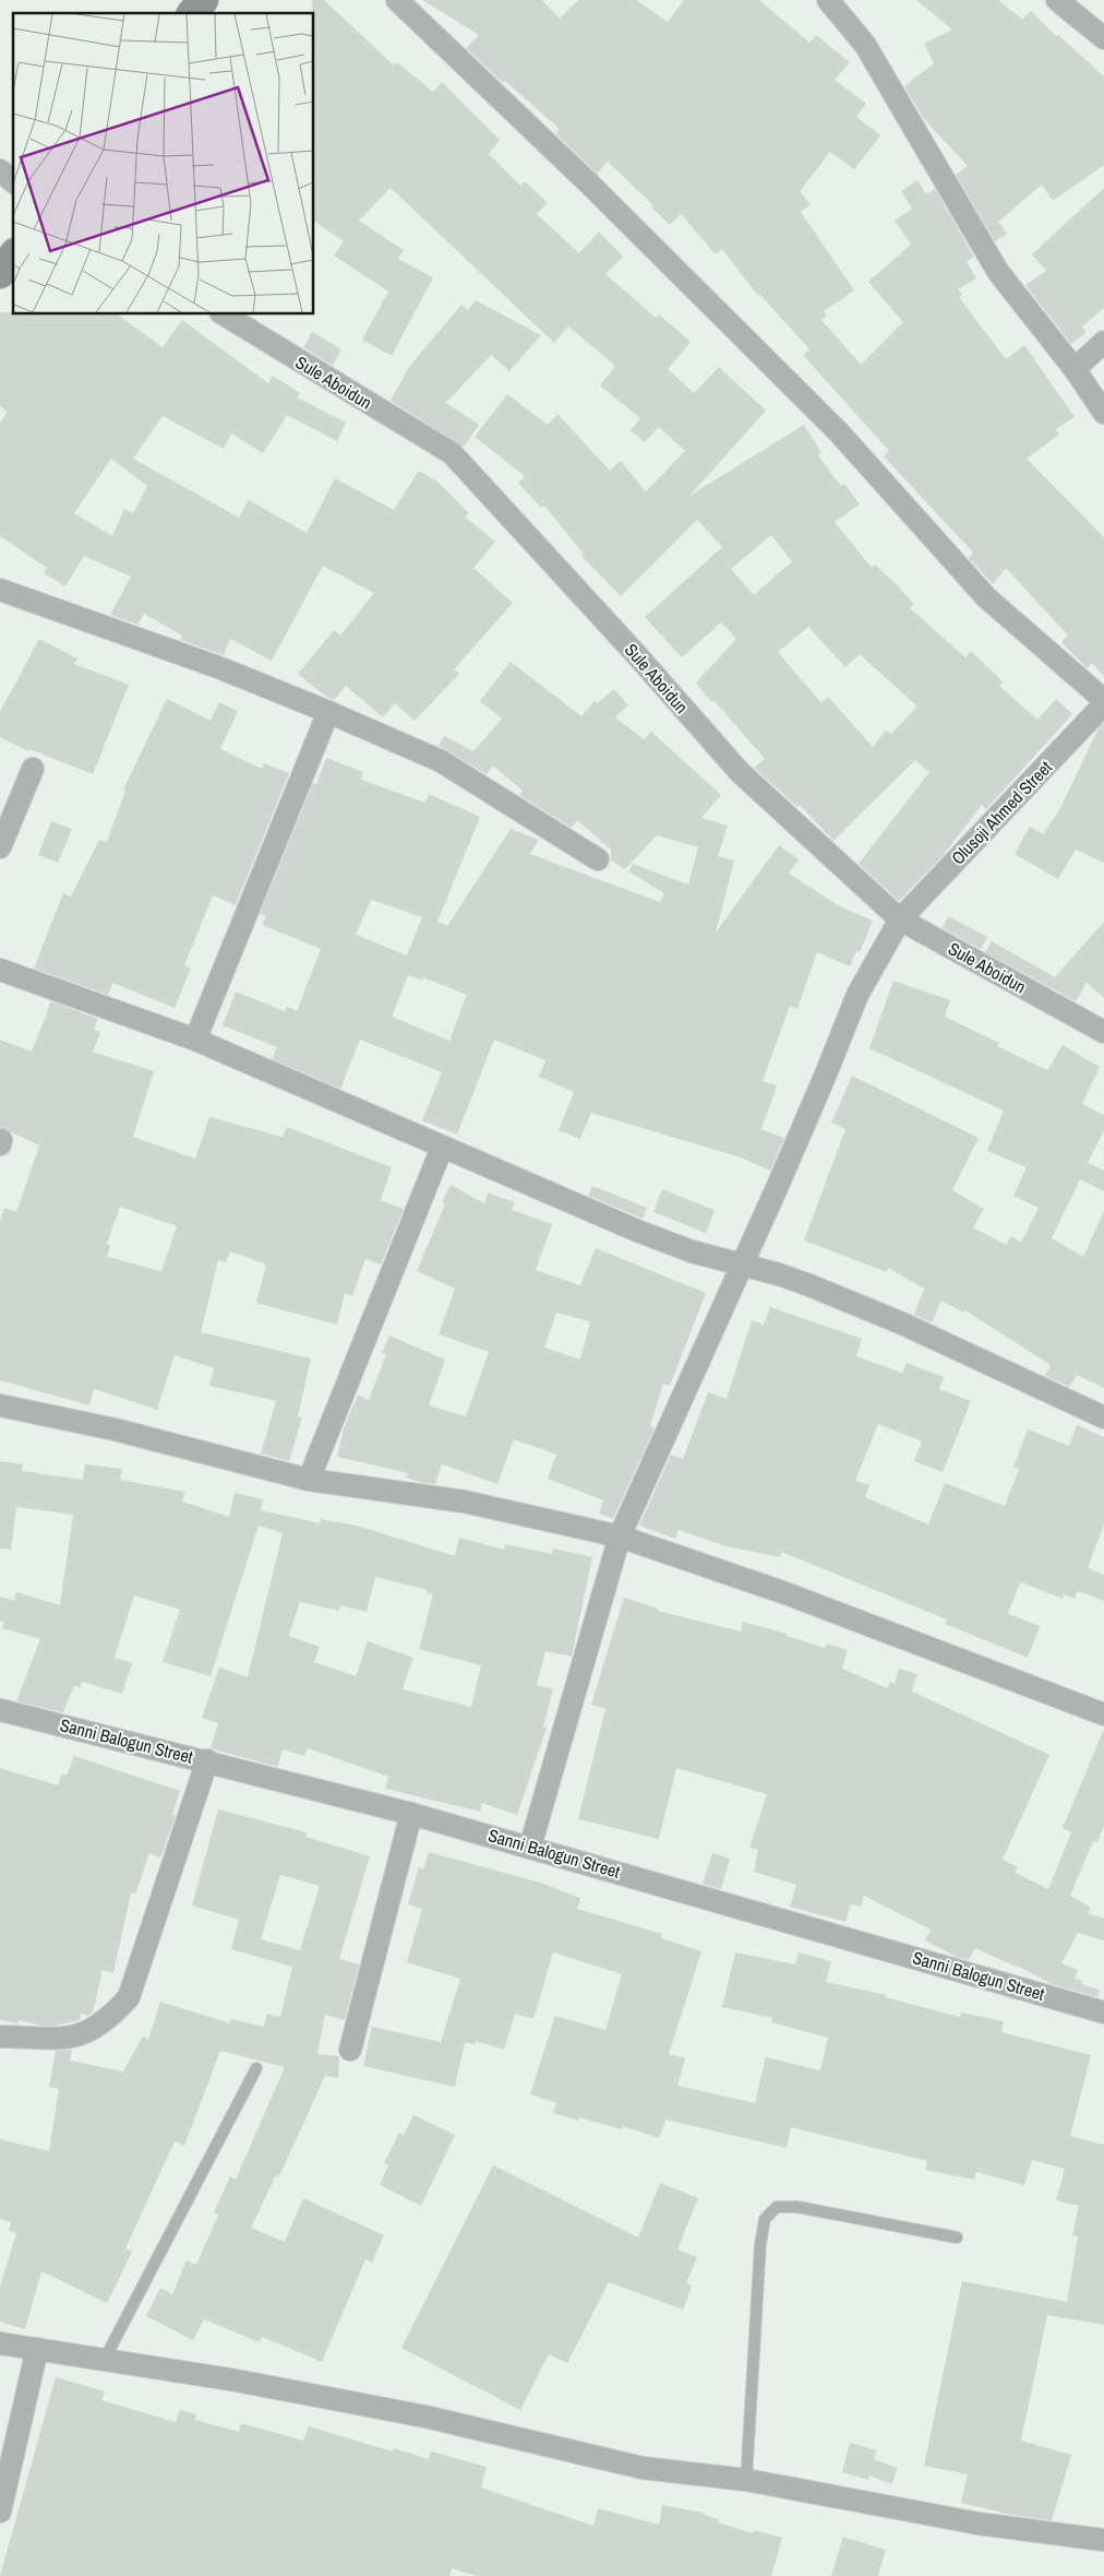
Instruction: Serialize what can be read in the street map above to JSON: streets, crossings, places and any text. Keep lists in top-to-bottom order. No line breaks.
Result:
{"streets":{"street":["Sule Aboidun","Olusoji Ahmed Street","Sanni Balogun Street"]},"crossings":[["Sule Aboidun","Olusoji Ahmed Street"],["Olusoji Ahmed Street","Sanni Balogun Street"]]}
